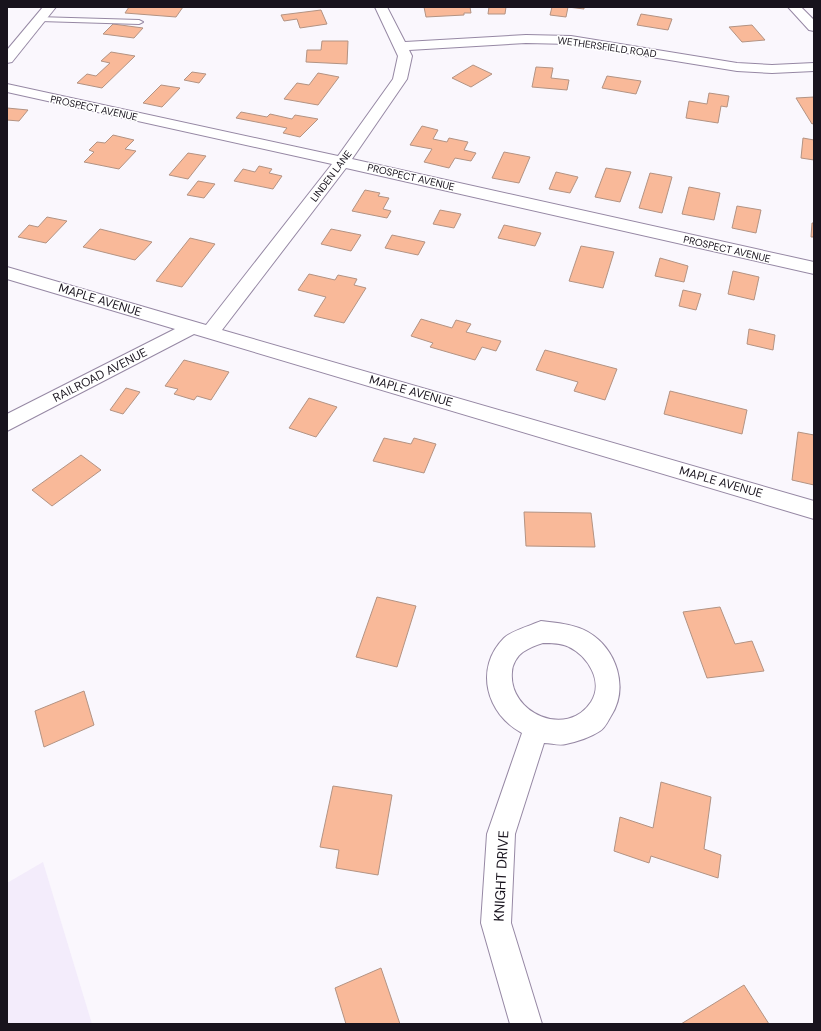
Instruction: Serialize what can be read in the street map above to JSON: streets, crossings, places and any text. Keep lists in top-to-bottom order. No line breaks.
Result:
{"streets":{"street":["WETHERSFIELD ROAD","PROSPECT AVENUE","LINDEN LANE","MAPLE AVENUE","RAILROAD AVENUE","KNIGHT DRIVE"]},"crossings":[["WETHERSFIELD ROAD","LINDEN LANE"],["PROSPECT AVENUE","LINDEN LANE"],["LINDEN LANE","MAPLE AVENUE"],["LINDEN LANE","RAILROAD AVENUE"],["MAPLE AVENUE","RAILROAD AVENUE"]]}
